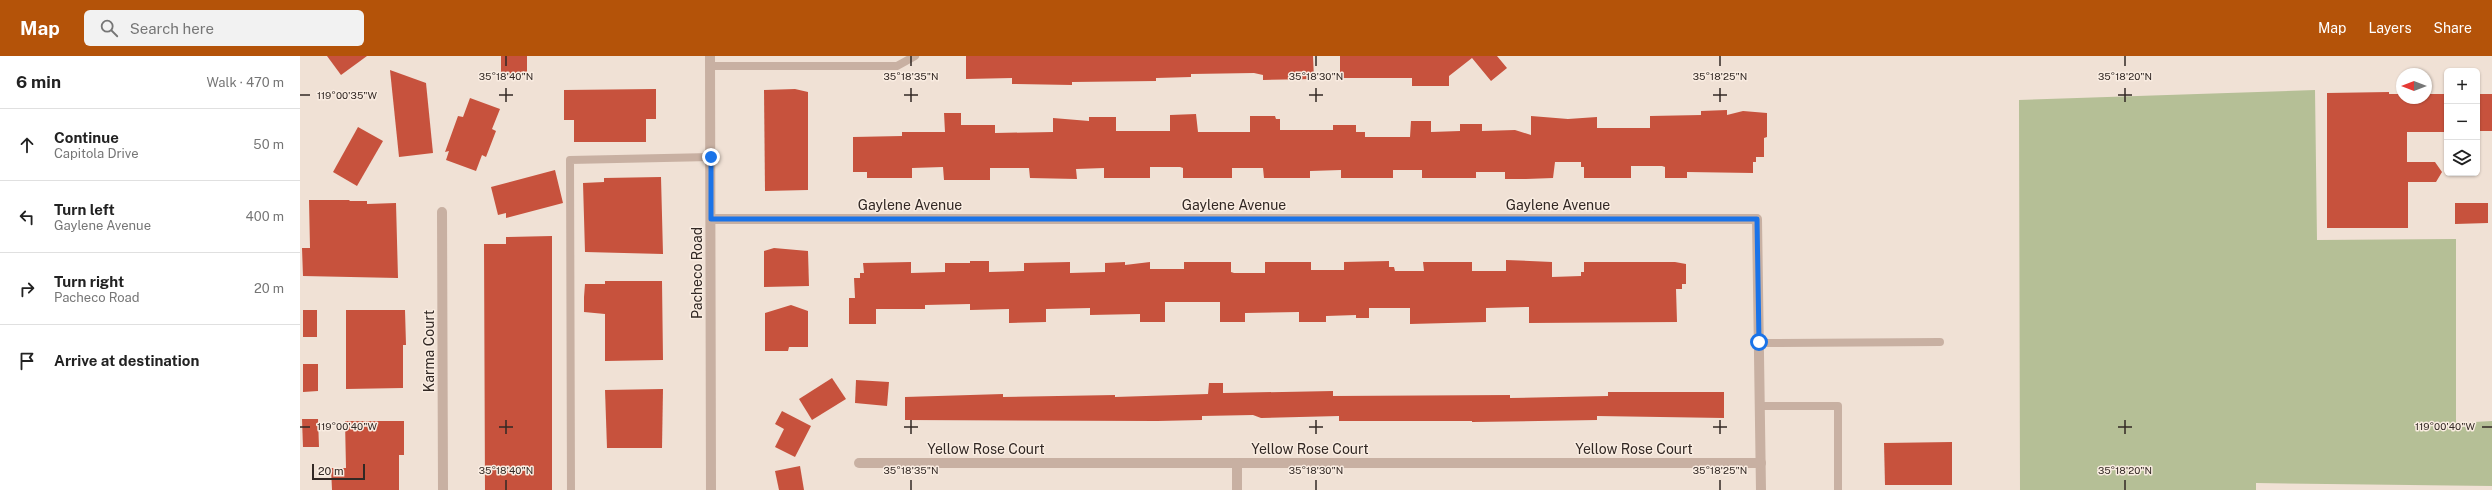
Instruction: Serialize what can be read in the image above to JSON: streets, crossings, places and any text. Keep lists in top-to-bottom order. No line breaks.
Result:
{"streets":{"street":["Gaylene Avenue","Pacheco Road","Karma Court","Yellow Rose Court"]},"crossings":[["Gaylene Avenue","Pacheco Road"]],"scale_bar":"20 m","north":"left","page":{"header":"Map","search":"Search here","nav":["Map","Layers","Share"],"heading":["6 min","Walk · 470 m"],"map_buttons":["+","−"],"list":[["Continue","Capitola Drive","50 m"],["Turn left","Gaylene Avenue","400 m"],["Turn right","Pacheco Road","20 m"],"Arrive at destination"],"scale":"20 m"},"coordinates":["35°18'40\"N","35°18'35\"N","35°18'30\"N","35°18'25\"N","35°18'20\"N","119°00'35\"W","119°00'40\"W"]}
